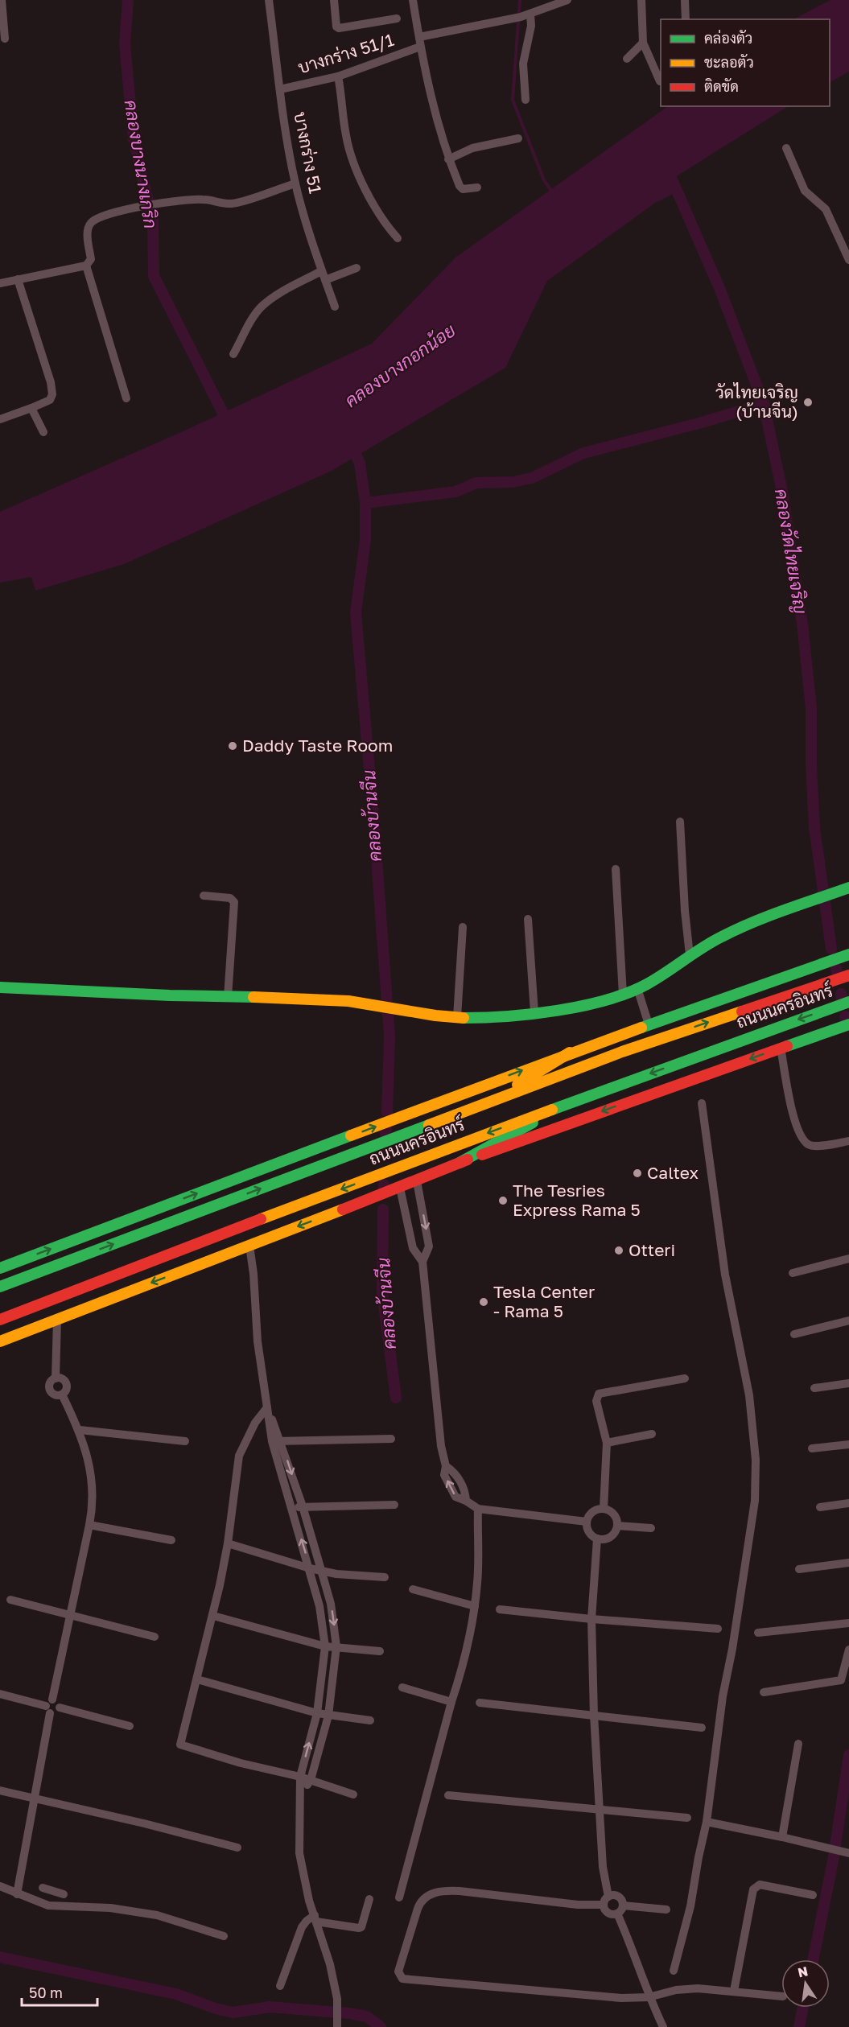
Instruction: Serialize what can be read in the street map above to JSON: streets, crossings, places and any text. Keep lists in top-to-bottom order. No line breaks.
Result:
{"streets":{"main road":["ถนนนครอินทร์"],"street":["บางกร่าง 51/1","บางกร่าง 51"]},"crossings":[["บางกร่าง 51/1","บางกร่าง 51"]],"water":["คลองบางนางเกริก","คลองบางกอกน้อย","คลองวัดไทยเจริญ","คลองบ้านจีน"],"places":["วัดไทยเจริญ (บ้านจีน)","Daddy Taste Room","Caltex","The Tesries Express Rama 5","Otteri","Tesla Center - Rama 5"],"legend":["คล่องตัว","ชะลอตัว","ติดขัด"],"scale_bar":"50 m","north":"top"}
